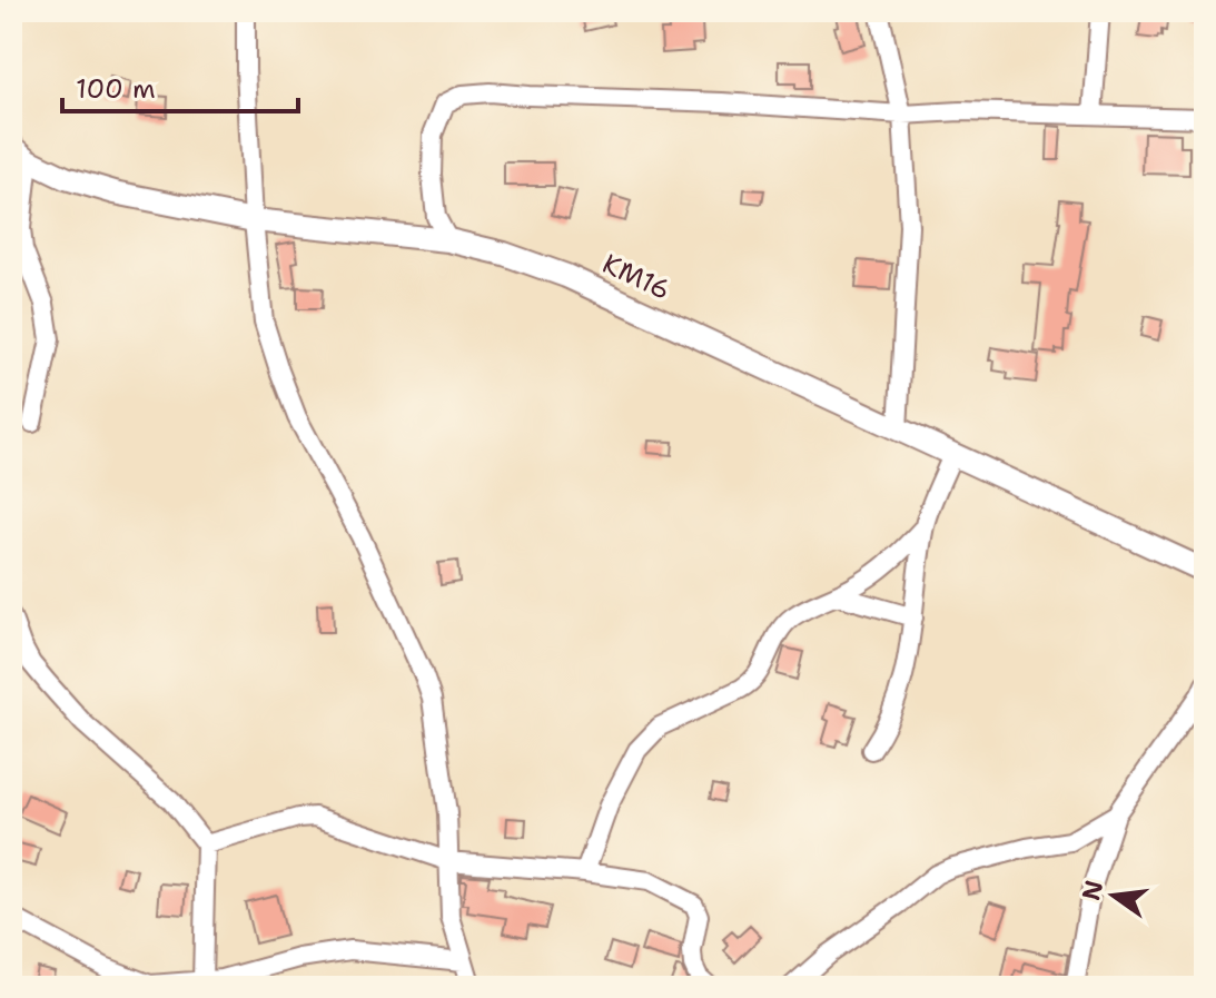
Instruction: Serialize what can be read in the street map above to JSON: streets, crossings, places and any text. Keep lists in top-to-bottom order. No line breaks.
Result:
{"streets":{"street":["KM16"]},"scale_bar":"100 m","north":"left"}
